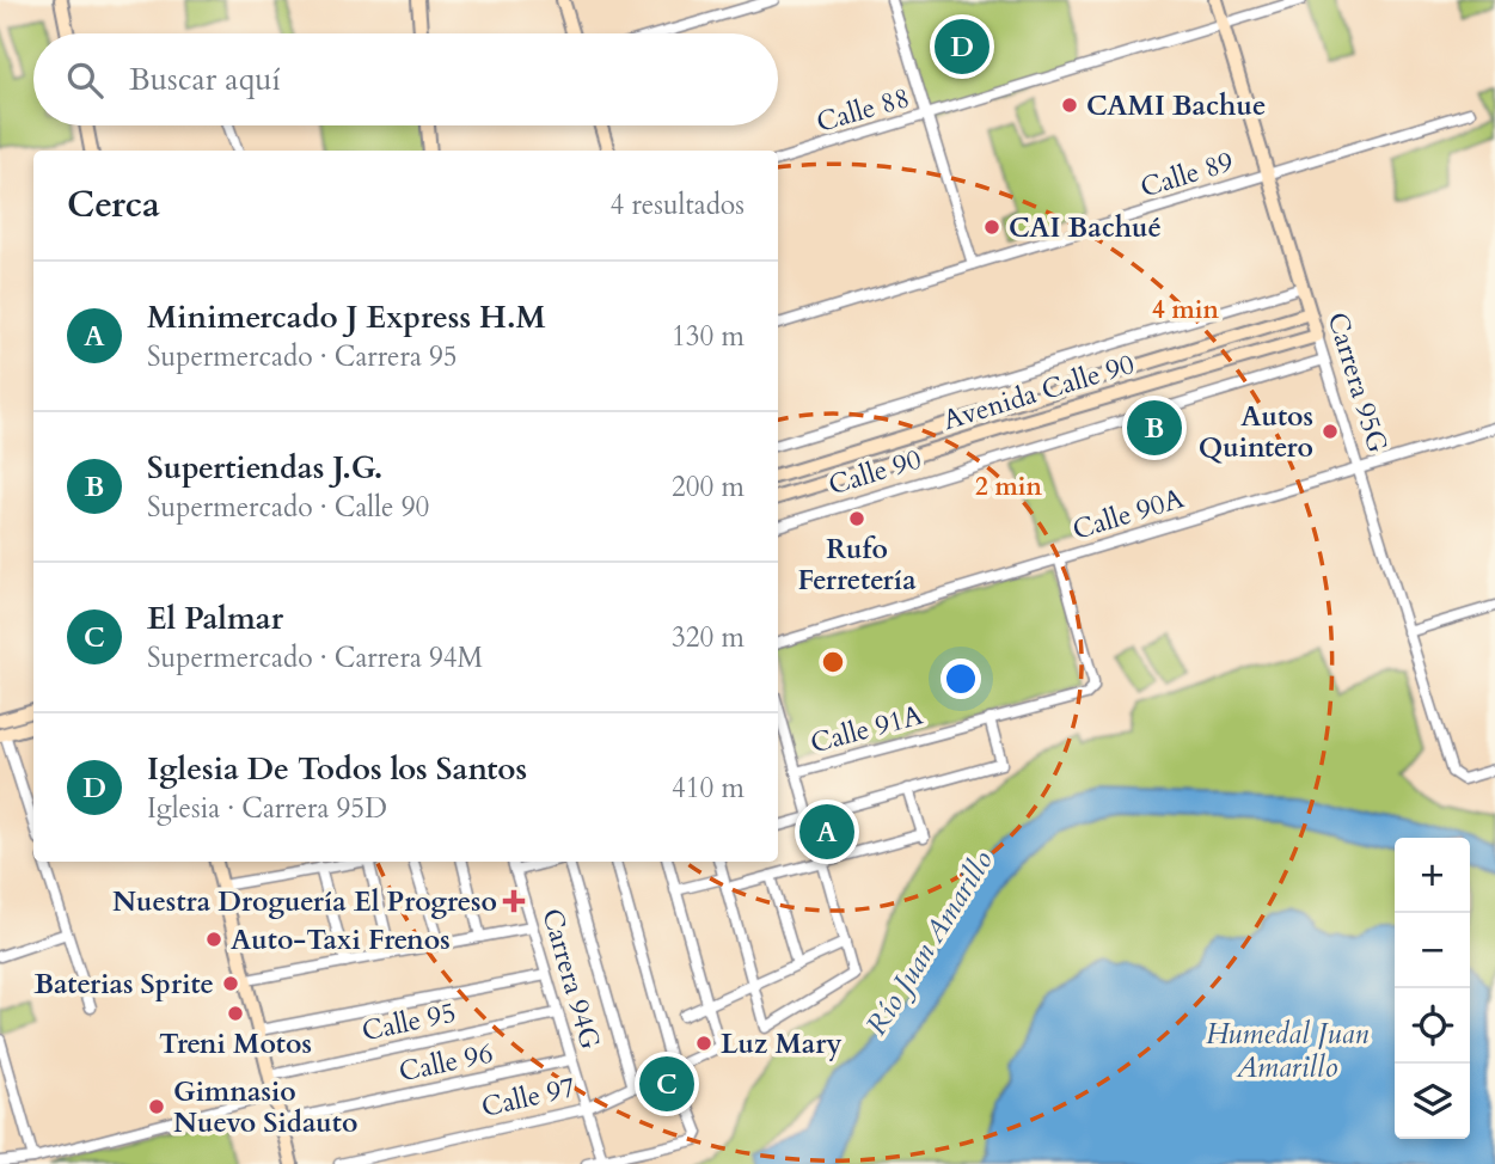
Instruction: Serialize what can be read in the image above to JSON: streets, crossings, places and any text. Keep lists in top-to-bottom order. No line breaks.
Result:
{"streets":{"main road":["Carrera 95G","Avenida Calle 90"],"street":["Calle 88","Calle 89","Calle 90","Calle 90A","Calle 91A","Carrera 94G","Calle 95","Calle 96","Calle 97"]},"crossings":[["Calle 88","Carrera 95G"],["Calle 89","Carrera 95G"],["Carrera 95G","Avenida Calle 90"],["Carrera 95G","Calle 90"],["Carrera 95G","Calle 90A"],["Calle 90A","Calle 91A"],["Carrera 94G","Calle 95"],["Carrera 94G","Calle 96"],["Carrera 94G","Calle 97"]],"water":["Río Juan Amarillo","Humedal Juan Amarillo"],"places":{"other":["CAMI Bachue","CAI Bachué","Autos Quintero","Rufo Ferretería","Auto-Taxi Frenos","Baterias Sprite","Treni Motos","Luz Mary","Gimnasio Nuevo Sidauto"],"health":["Nuestra Droguería El Progreso"]},"page":{"pins":["D","B","A","C"],"search":"Buscar aquí","heading":["Cerca","4 resultados"],"list":[{"mark":"A","name":"Minimercado J Express H.M","note":"Supermercado · Carrera 95","value":"130 m"},{"mark":"B","name":"Supertiendas J.G.","note":"Supermercado · Calle 90","value":"200 m"},{"mark":"C","name":"El Palmar","note":"Supermercado · Carrera 94M","value":"320 m"},{"mark":"D","name":"Iglesia De Todos los Santos","note":"Iglesia · Carrera 95D","value":"410 m"}],"map_buttons":["+","−"]},"rings":["4 min","2 min"]}
